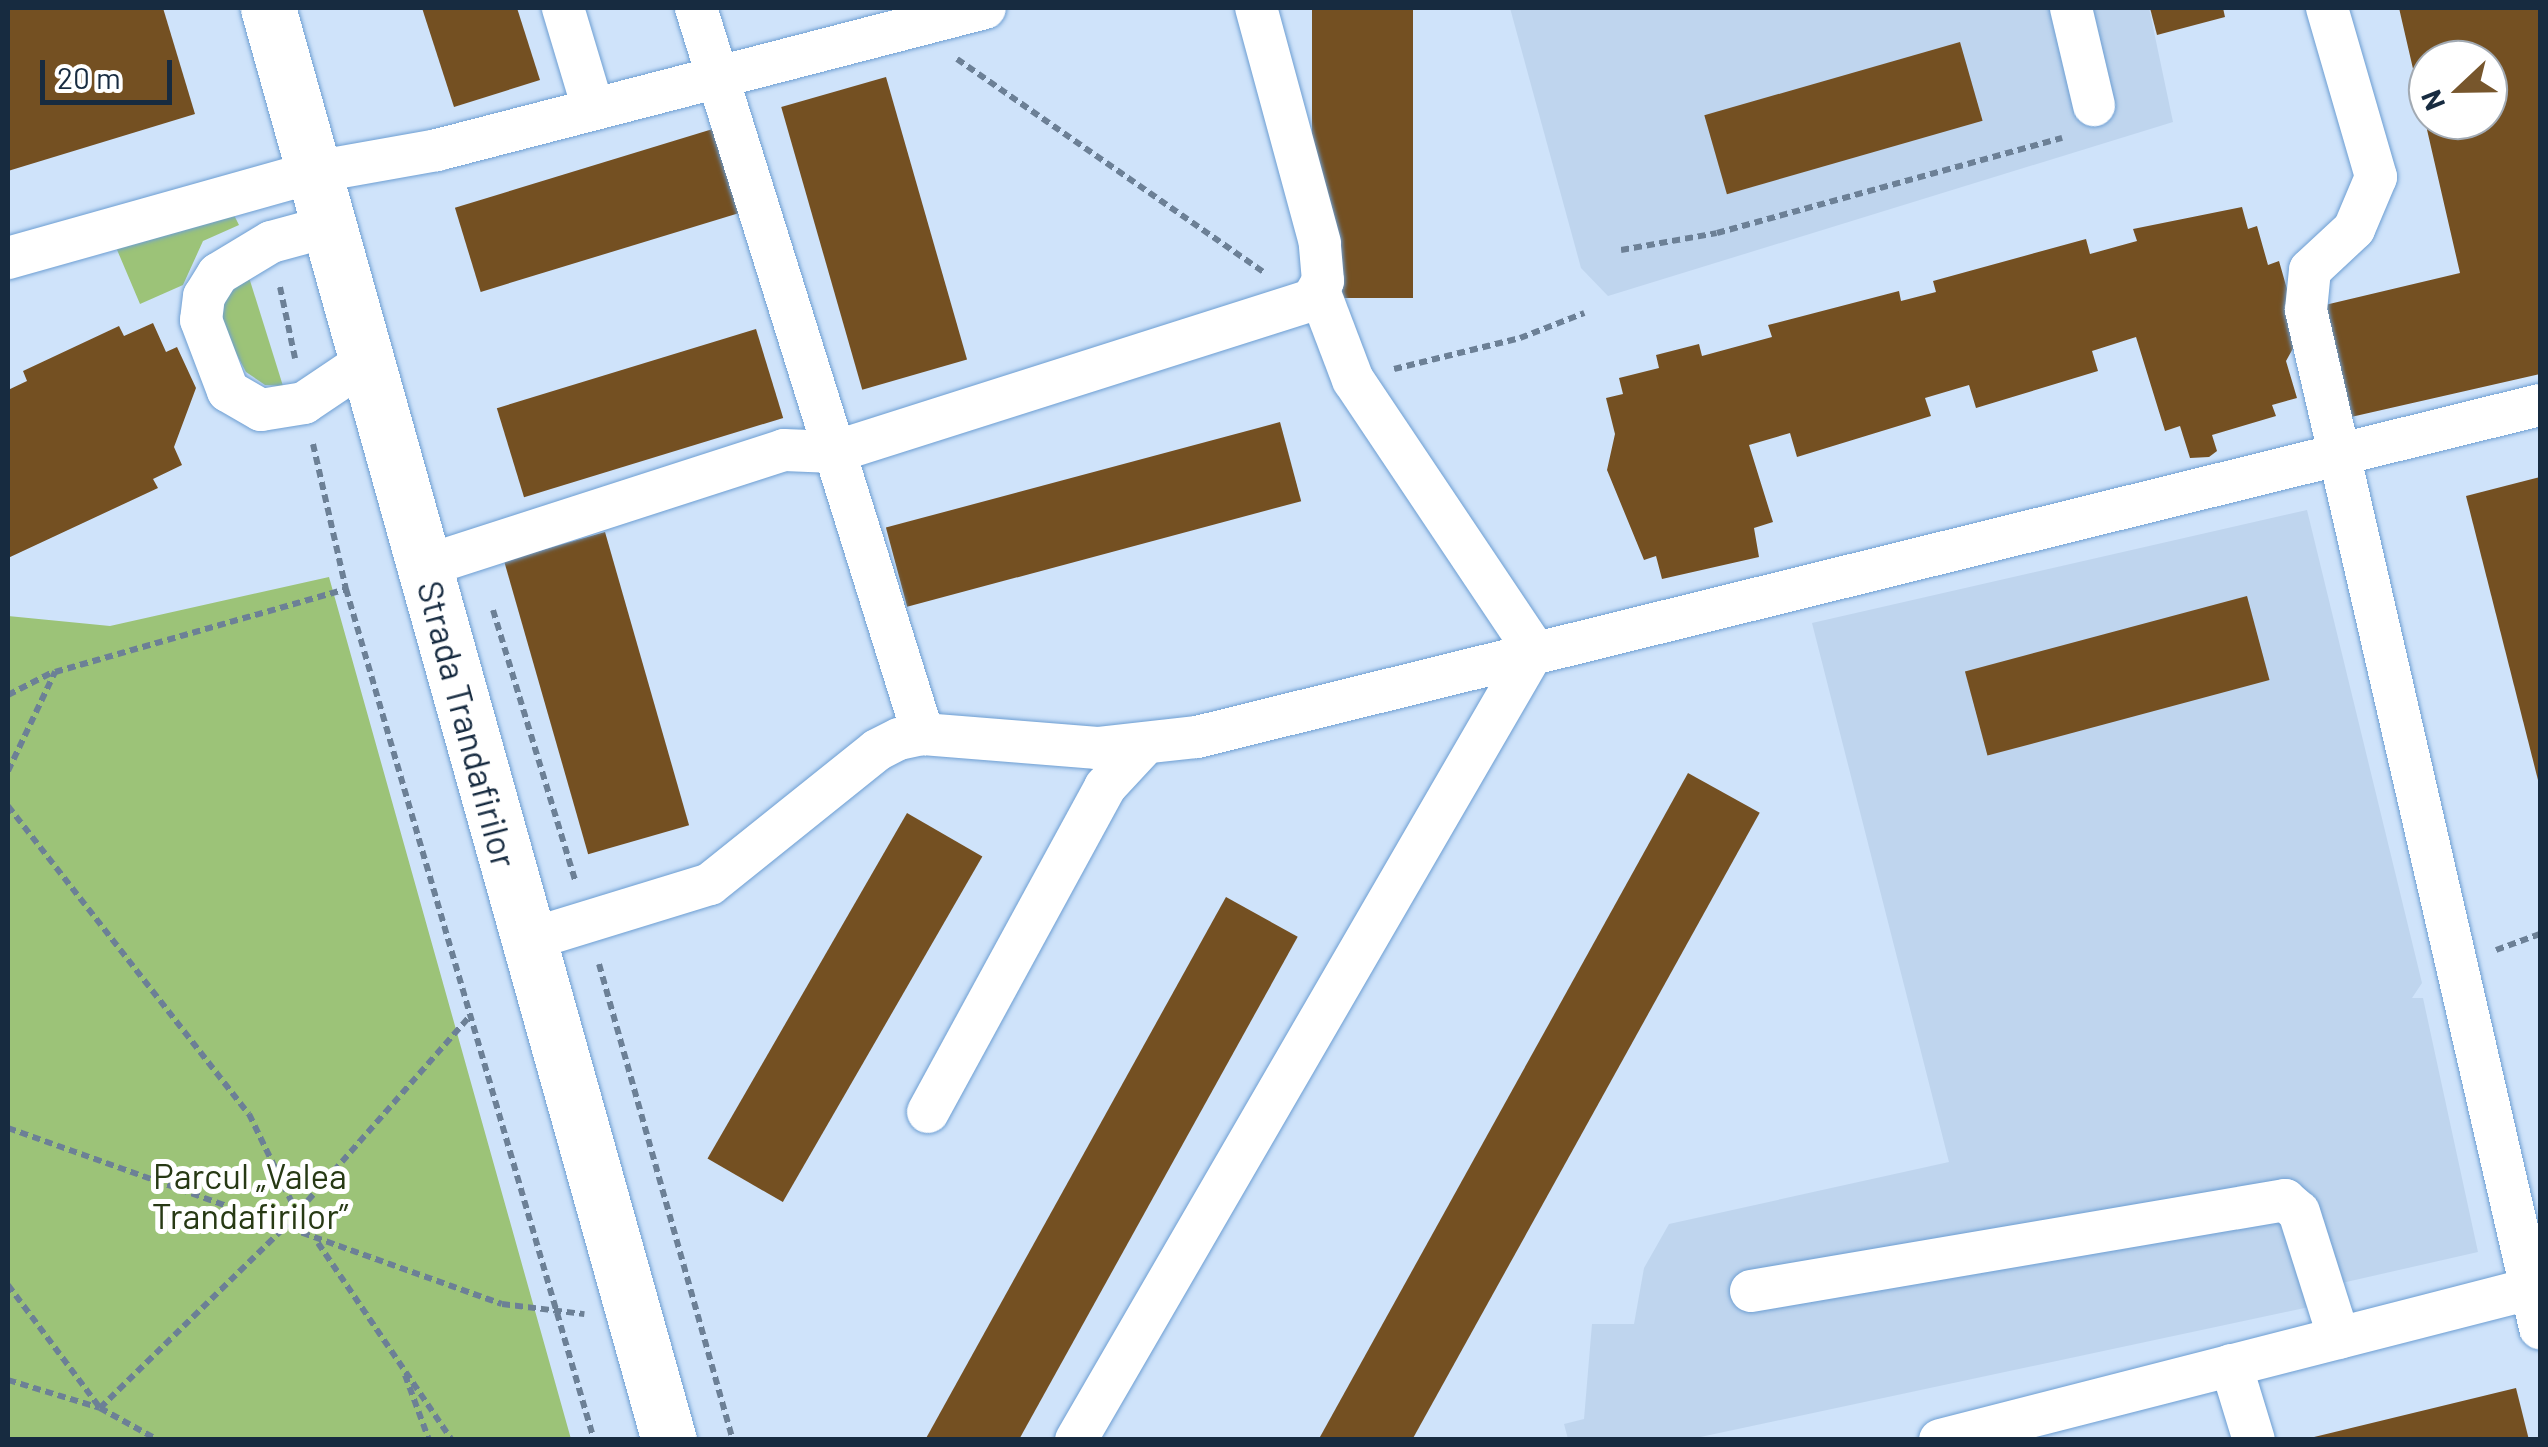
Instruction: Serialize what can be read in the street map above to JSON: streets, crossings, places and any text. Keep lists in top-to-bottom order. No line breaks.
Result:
{"streets":{"main road":["Strada Trandafirilor"]},"parks":["Parcul „Valea Trandafirilor”"],"scale_bar":"20 m","north":"left"}
